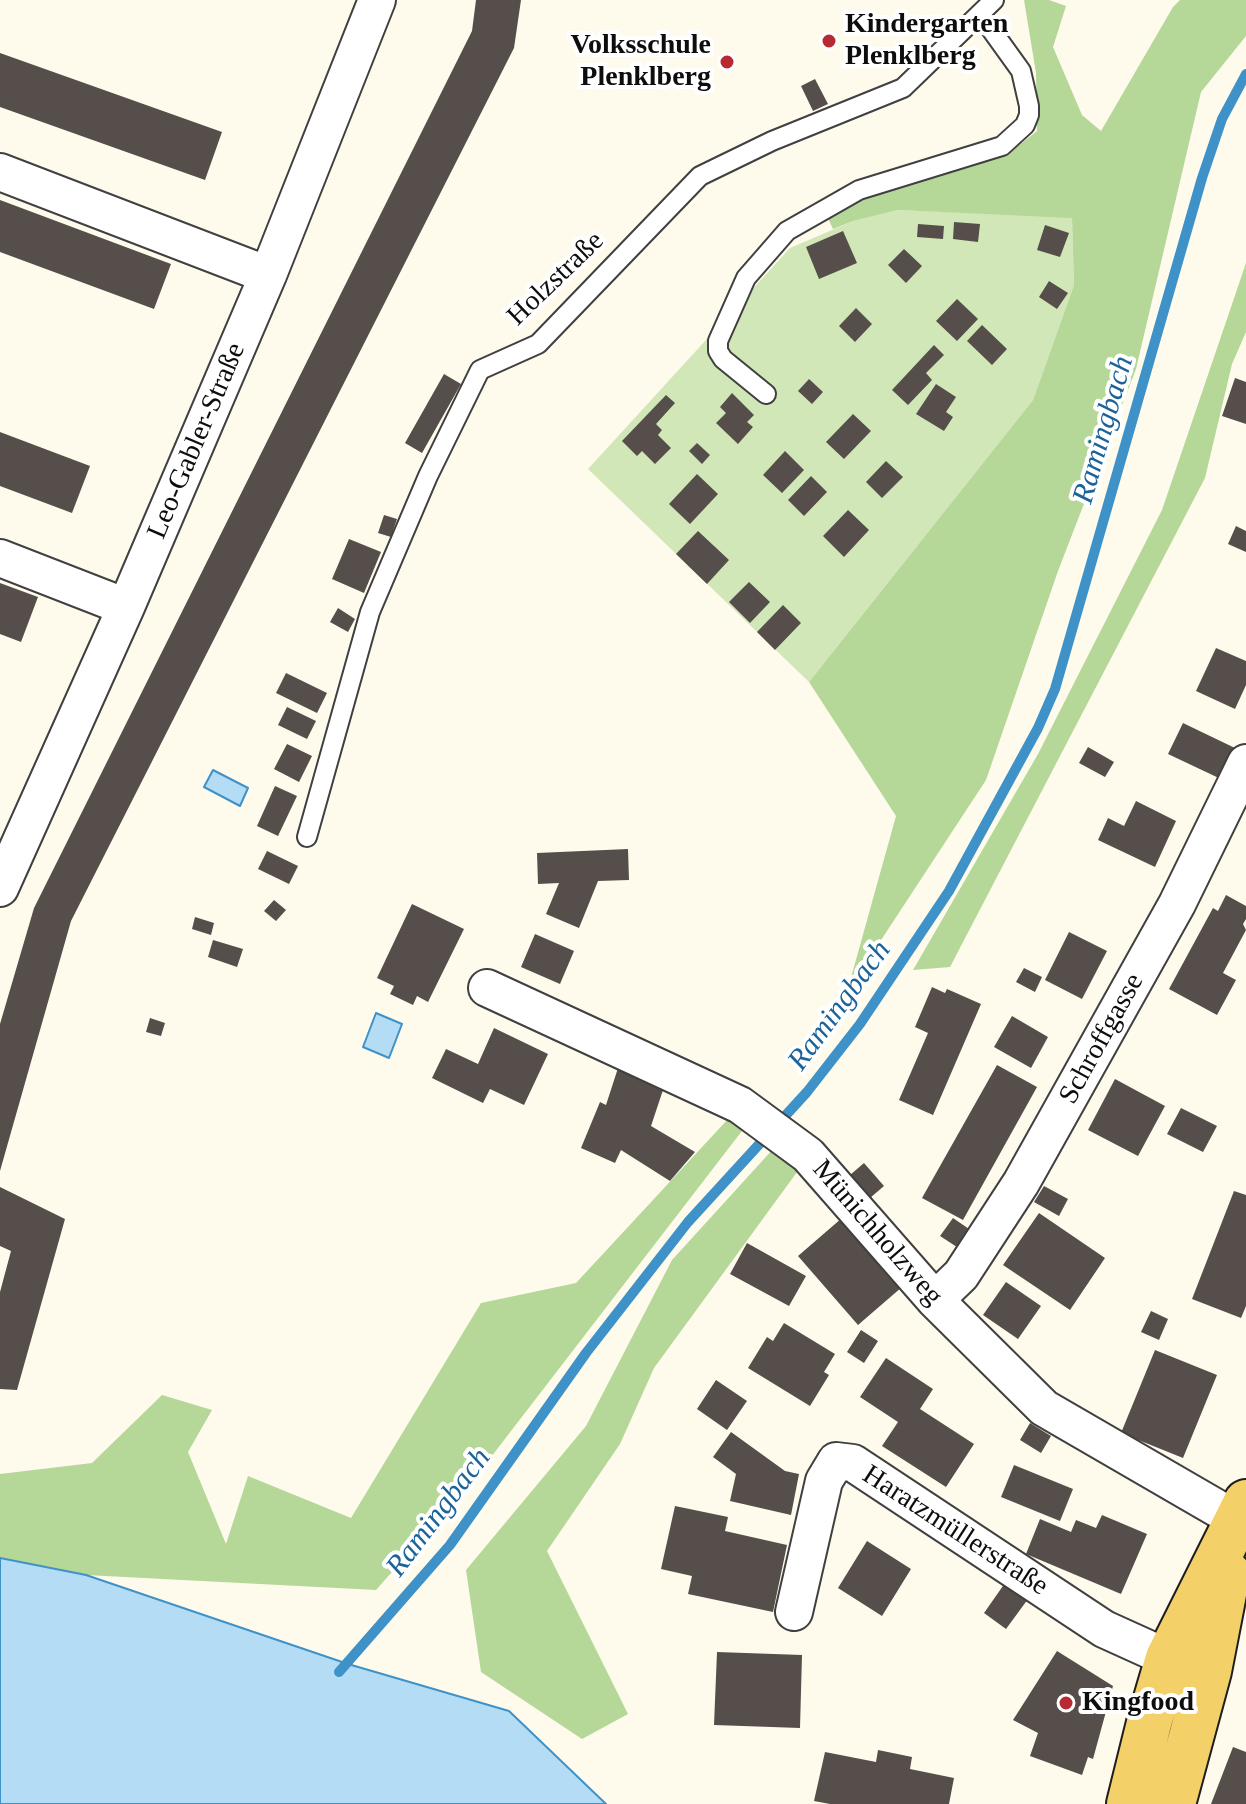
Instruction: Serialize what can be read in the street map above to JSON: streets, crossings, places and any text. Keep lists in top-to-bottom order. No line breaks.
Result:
{"streets":{"street":["Leo-Gabler-Straße","Schroffgasse","Münichholzweg","Haratzmüllerstraße"],"lane":["Holzstraße"]},"crossings":[["Schroffgasse","Münichholzweg"]],"water":["Ramingbach"],"places":["Kindergarten Plenklberg","Volksschule Plenklberg","Kingfood"]}
